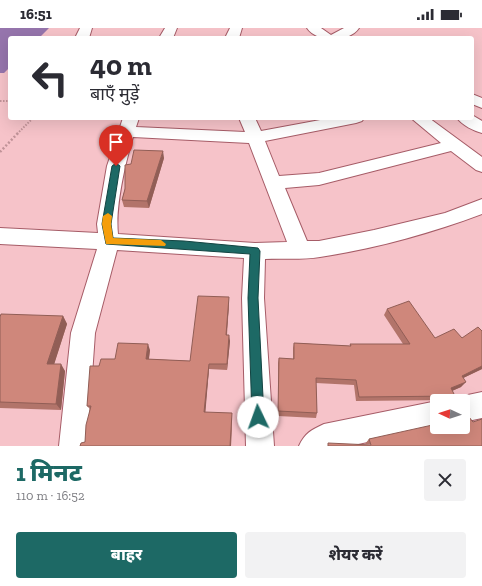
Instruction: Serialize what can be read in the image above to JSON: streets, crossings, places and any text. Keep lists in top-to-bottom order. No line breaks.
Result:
{"north":"left","page":{"status":"16:51","turn":["40 m","बाएँ मुड़ें"],"heading":["1 मिनट","110 m · 16:52"],"buttons":["बाहर","शेयर करें"]}}
